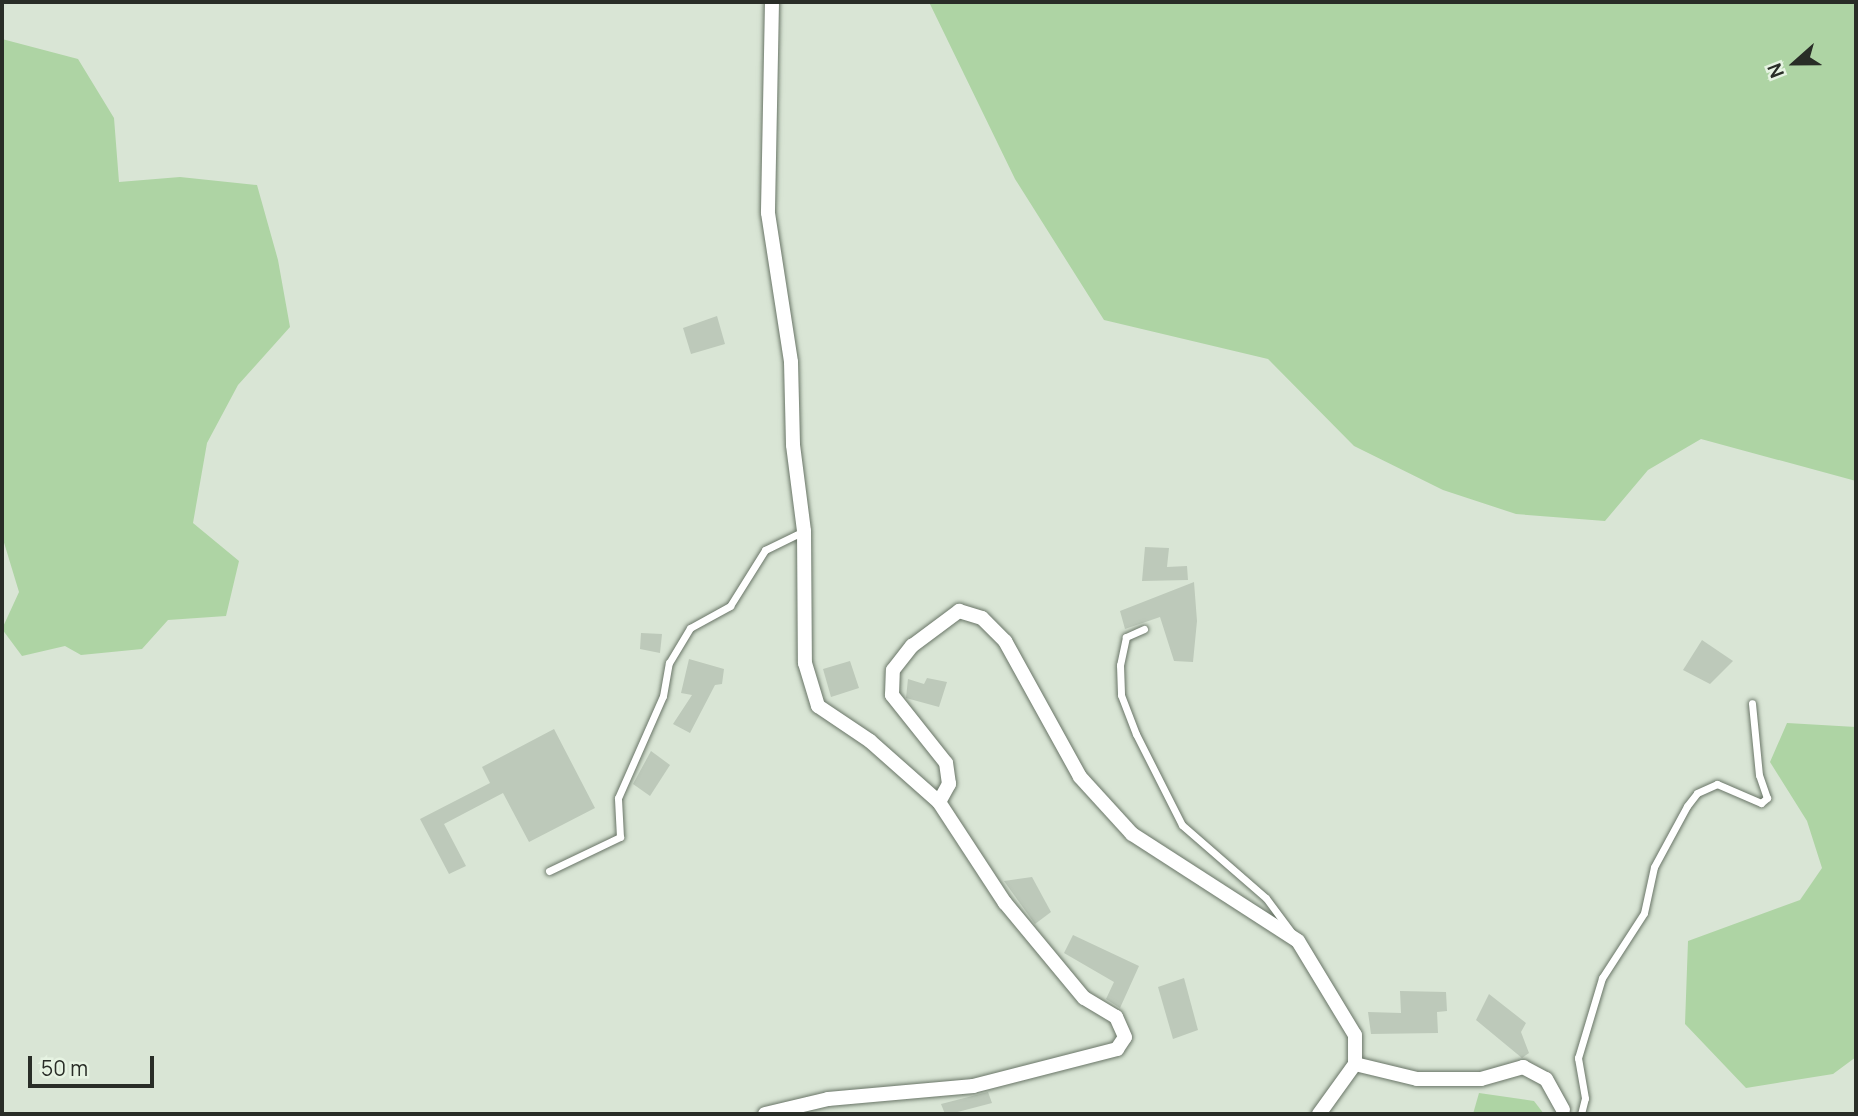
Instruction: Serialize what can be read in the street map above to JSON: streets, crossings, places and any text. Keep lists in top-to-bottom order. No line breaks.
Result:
{"scale_bar":"50 m","north":"left"}
